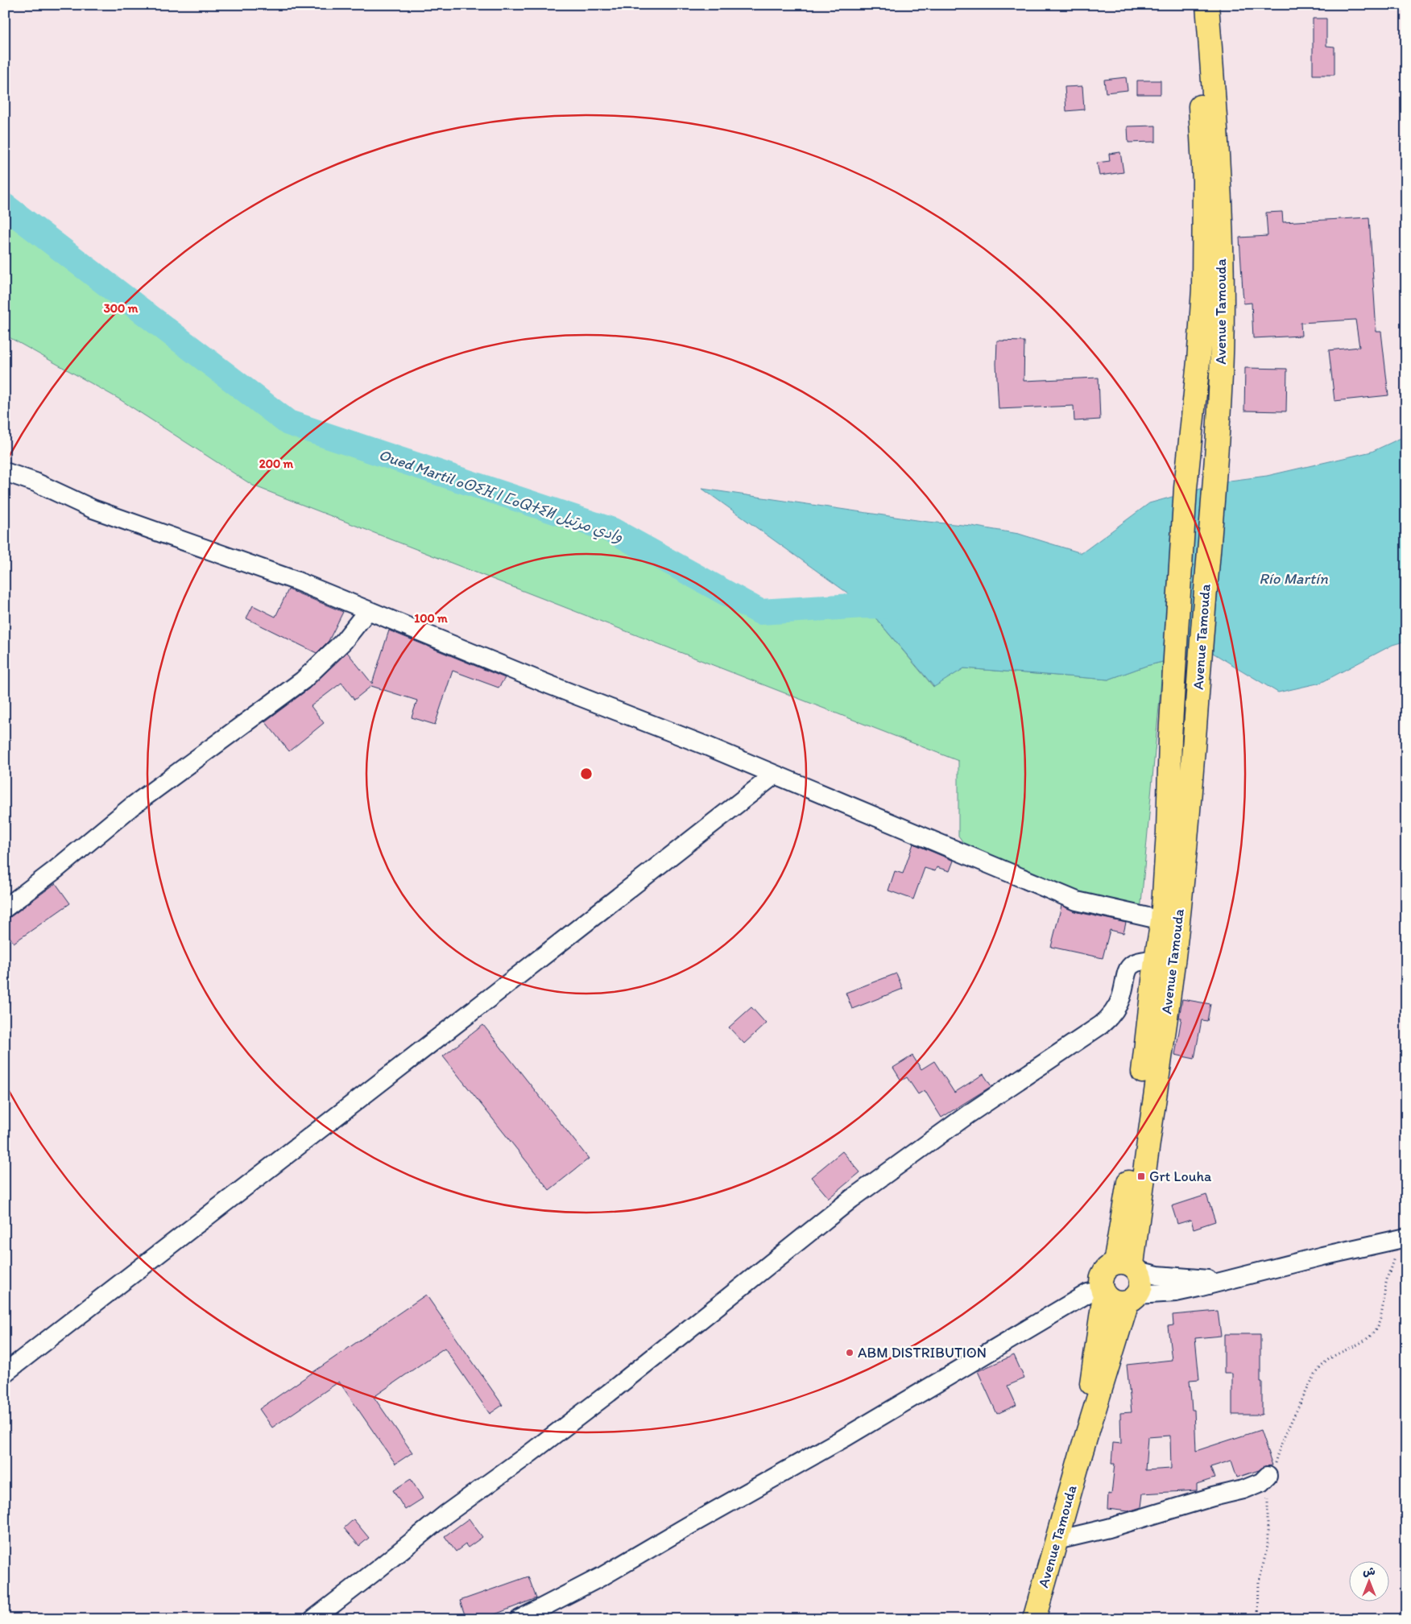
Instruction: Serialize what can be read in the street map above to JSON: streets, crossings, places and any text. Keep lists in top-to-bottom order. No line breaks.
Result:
{"streets":{"highway":["Avenue Tamouda"]},"water":["Oued Martil ⴰⵙⵉⴼ ⵏ ⵎⴰⵕⵜⵉⵍ وادي مرتيل","Río Martín"],"places":{"transit":["Grt Louha"],"other":["ABM DISTRIBUTION"]},"north":"top","rings":["300 m","200 m","100 m"]}
